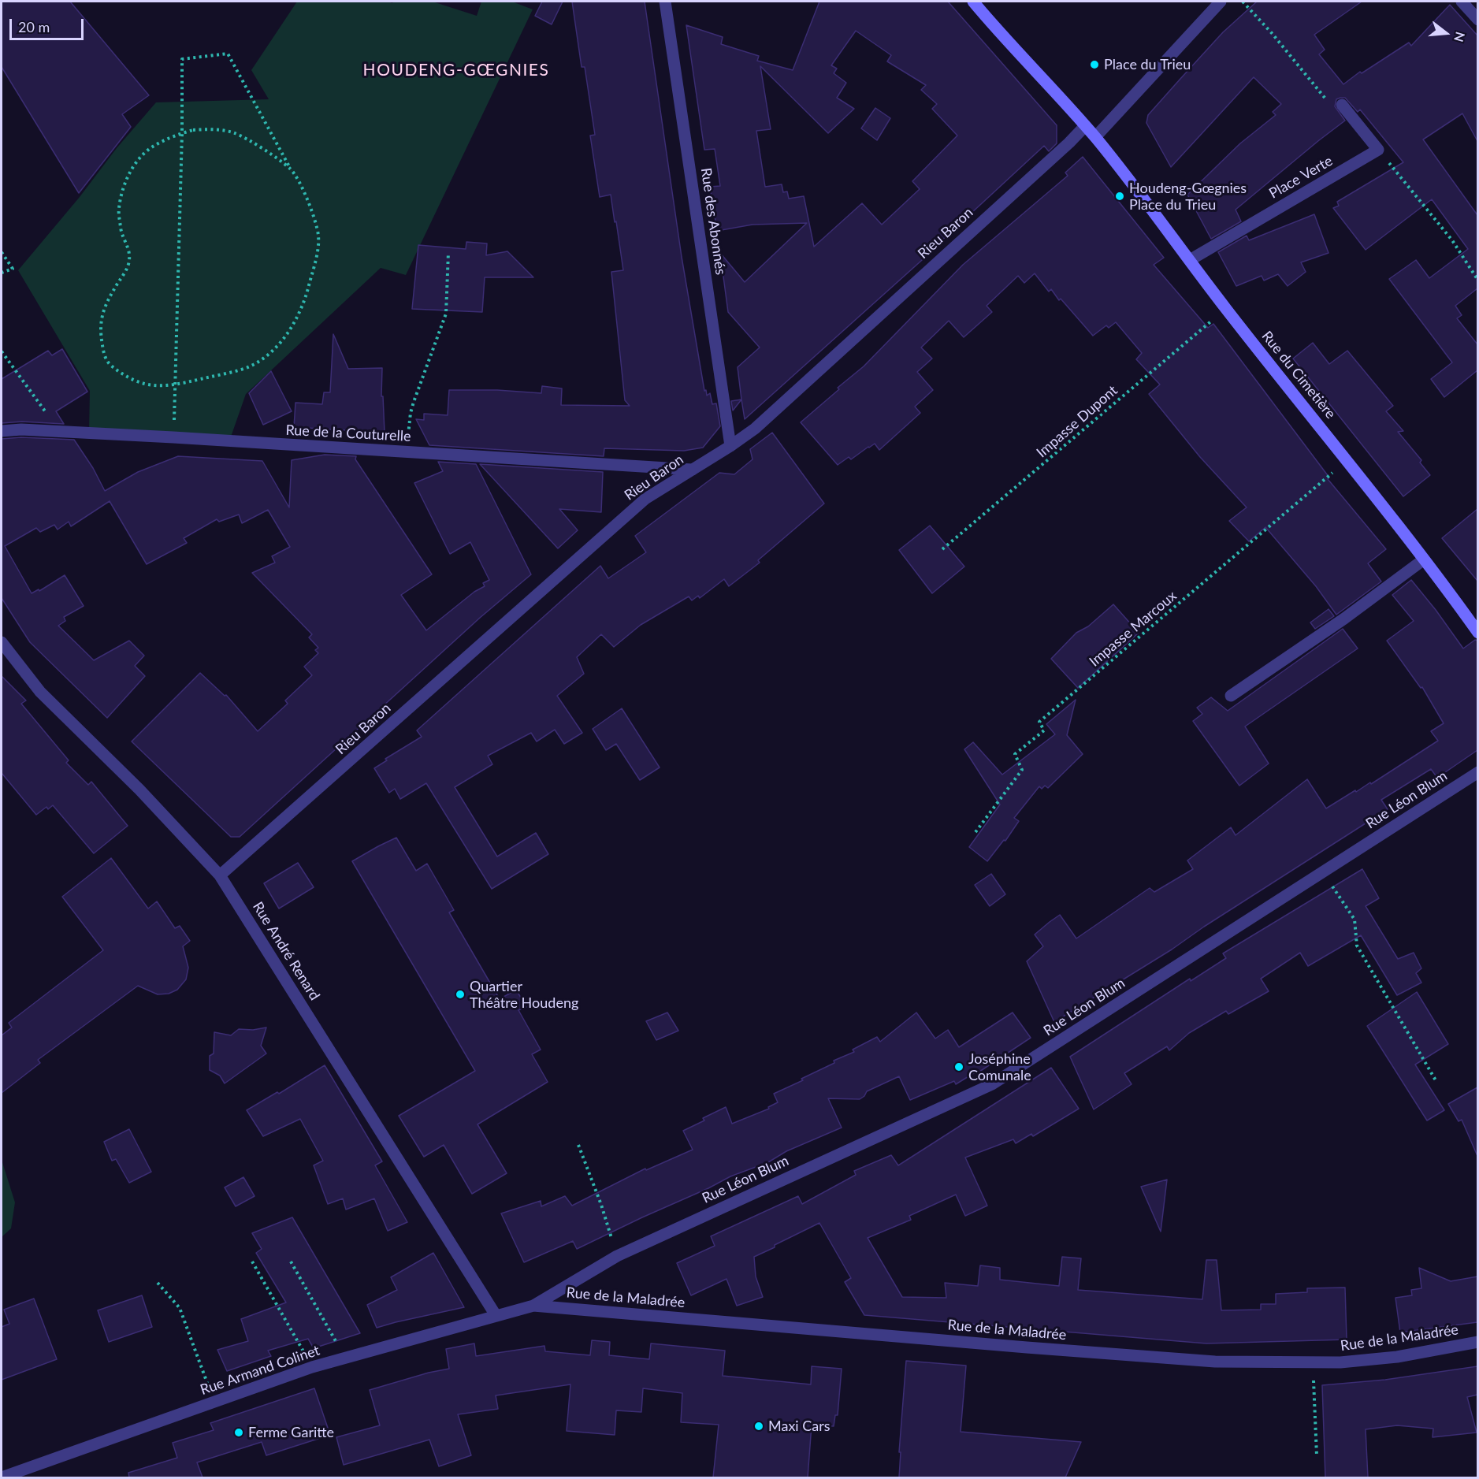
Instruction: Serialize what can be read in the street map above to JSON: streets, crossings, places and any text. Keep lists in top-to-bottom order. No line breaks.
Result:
{"streets":{"street":["Place Verte","Rue des Abonnés","Rieu Baron","Rue du Cimetière","Rue de la Couturelle","Rue Léon Blum","Rue André Renard","Rue de la Maladrée","Rue Armand Colinet"],"path":["Impasse Dupont","Impasse Marcoux"]},"crossings":[["Place Verte","Rue du Cimetière"],["Rue des Abonnés","Rieu Baron"],["Rieu Baron","Rue de la Couturelle"],["Rieu Baron","Rue André Renard"],["Rue du Cimetière","Impasse Dupont"],["Rue du Cimetière","Impasse Marcoux"],["Rue Léon Blum","Rue de la Maladrée"],["Rue Léon Blum","Rue Armand Colinet"],["Rue André Renard","Rue Armand Colinet"],["Rue de la Maladrée","Rue Armand Colinet"]],"districts":["HOUDENG-GŒGNIES"],"places":["Place du Trieu","Houdeng-Gœgnies Place du Trieu","Quartier Théâtre Houdeng","Joséphine Comunale","Maxi Cars","Ferme Garitte"],"scale_bar":"20 m","north":"right"}
